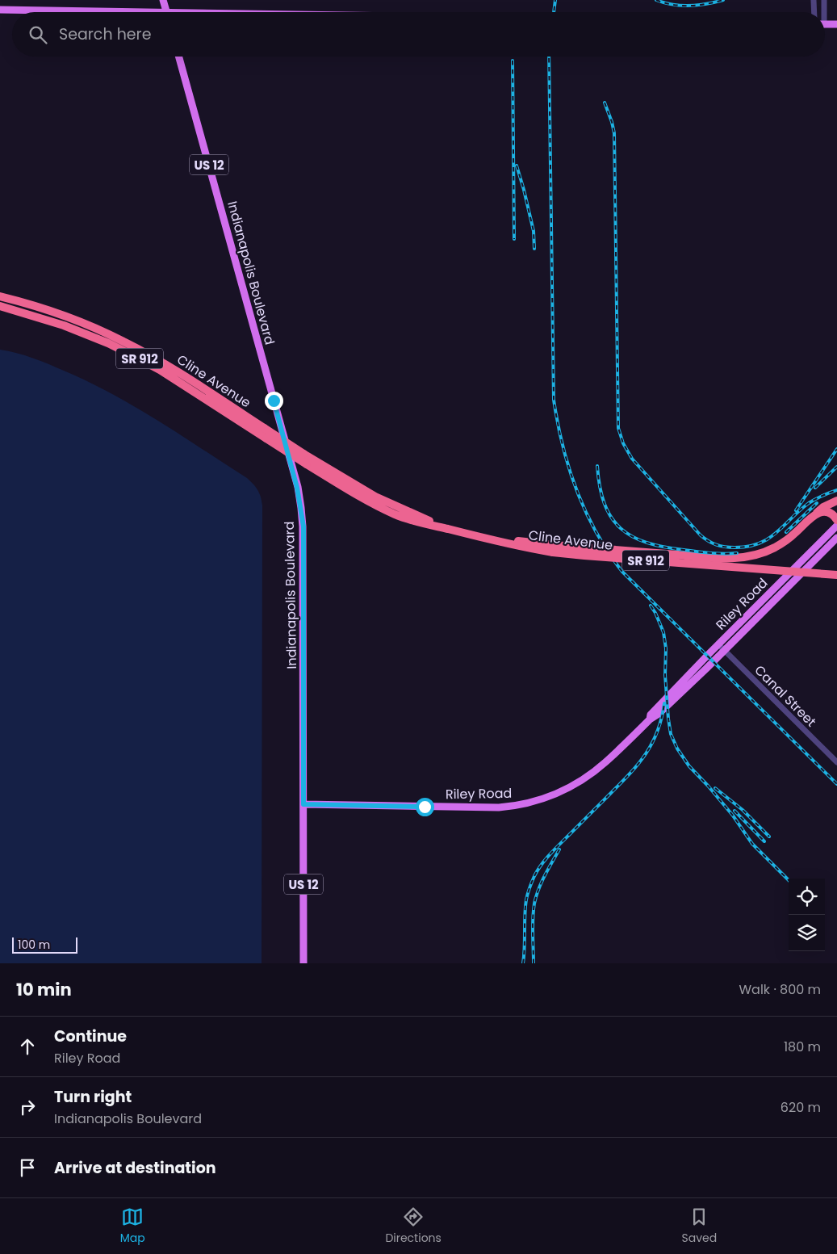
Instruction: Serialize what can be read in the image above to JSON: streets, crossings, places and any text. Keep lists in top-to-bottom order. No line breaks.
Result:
{"streets":{"highway":["SR 912","Cline Avenue"],"main road":["US 12","Indianapolis Boulevard","Riley Road"],"street":["Canal Street"]},"crossings":[["Indianapolis Boulevard","Riley Road"],["Riley Road","Canal Street"]],"scale_bar":"100 m","page":{"search":"Search here","scale":"100 m","heading":["10 min","Walk · 800 m"],"list":[["Continue","Riley Road","180 m"],["Turn right","Indianapolis Boulevard","620 m"],"Arrive at destination"],"nav":["Map","Directions","Saved"]}}
